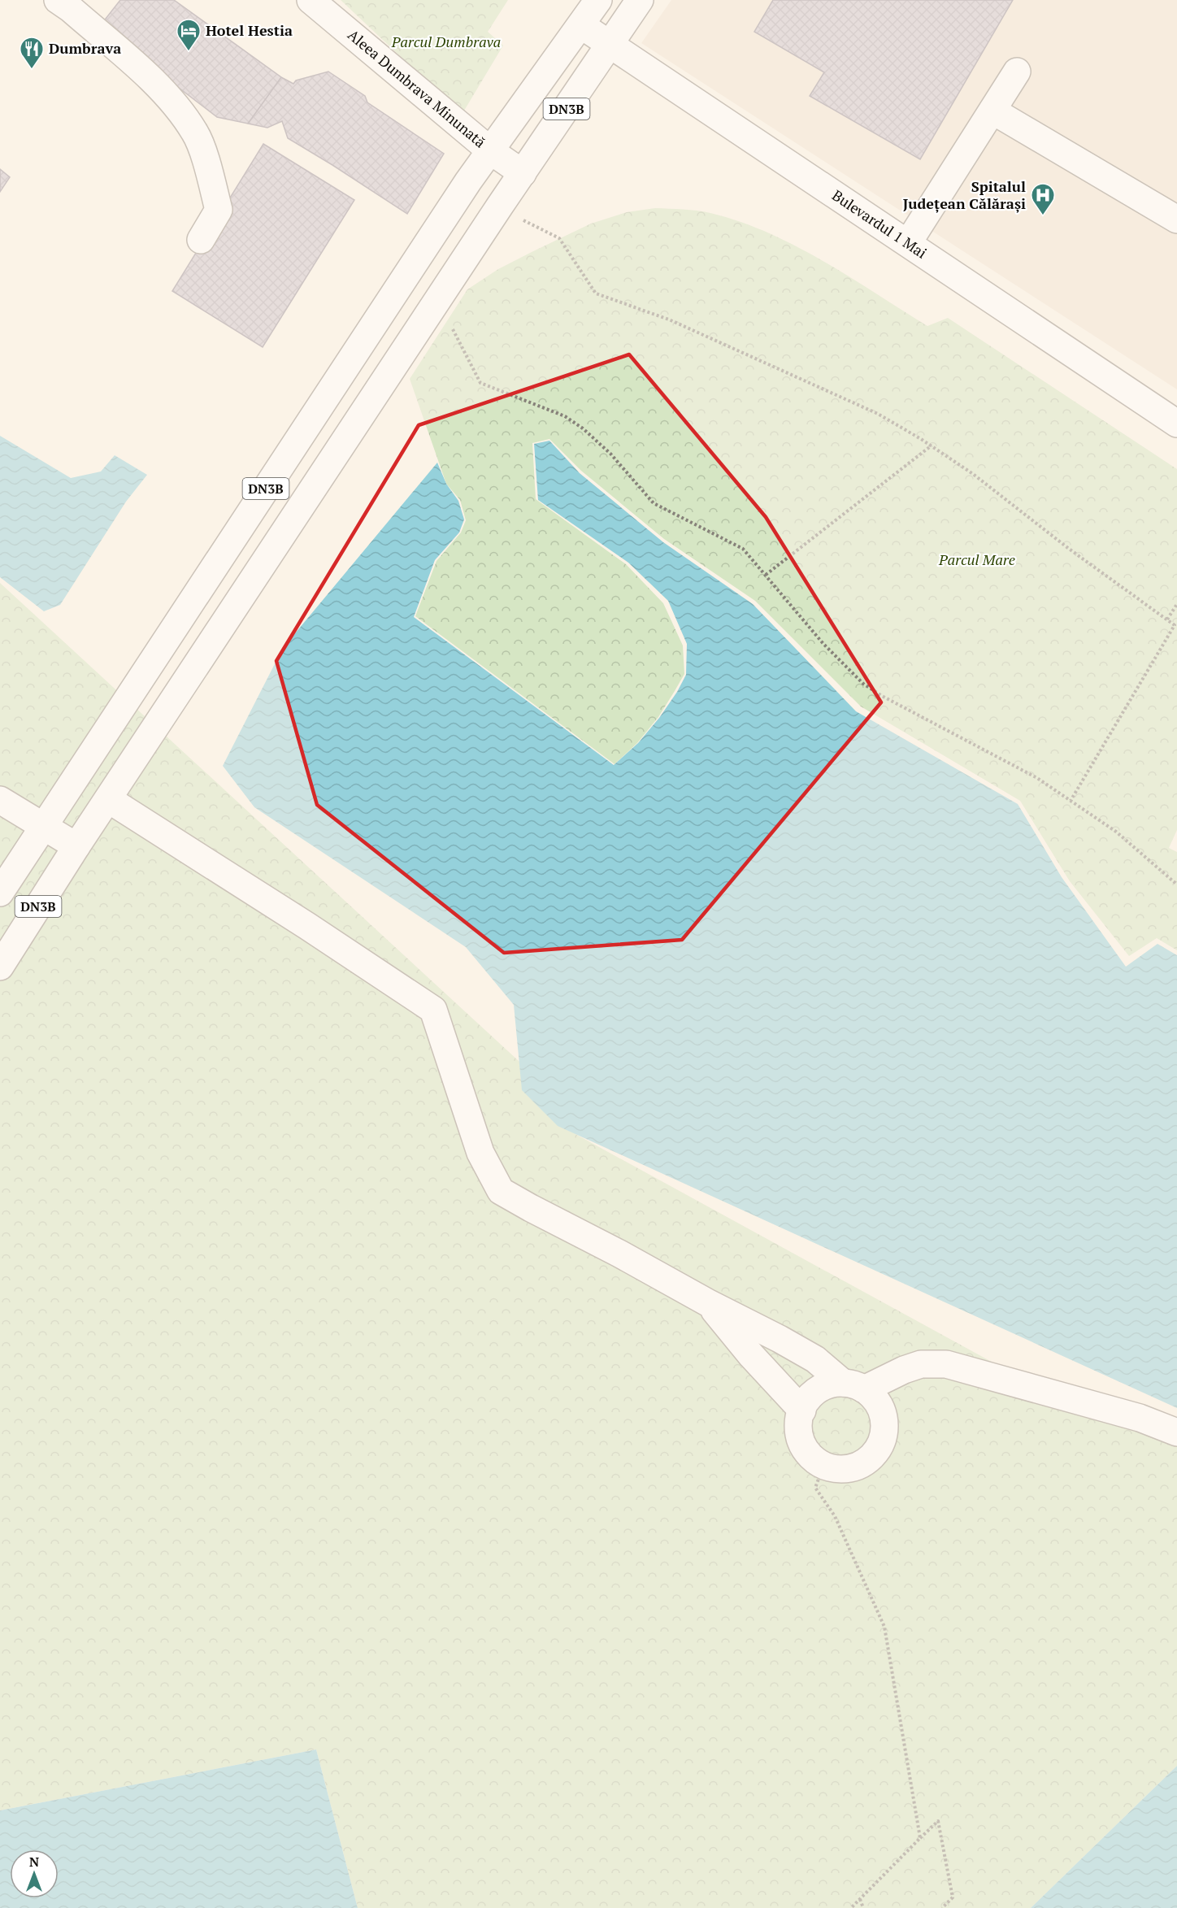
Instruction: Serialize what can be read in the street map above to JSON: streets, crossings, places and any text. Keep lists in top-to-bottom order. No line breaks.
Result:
{"streets":{"main road":["Aleea Dumbrava Minunată","DN3B","Bulevardul 1 Mai"]},"crossings":[["Aleea Dumbrava Minunată","DN3B"],["DN3B","Bulevardul 1 Mai"]],"parks":["Parcul Dumbrava","Parcul Mare"],"places":{"hotel":["Hotel Hestia"],"restaurant":["Dumbrava"],"hospital":["Spitalul Județean Călărași"]},"north":"top"}
